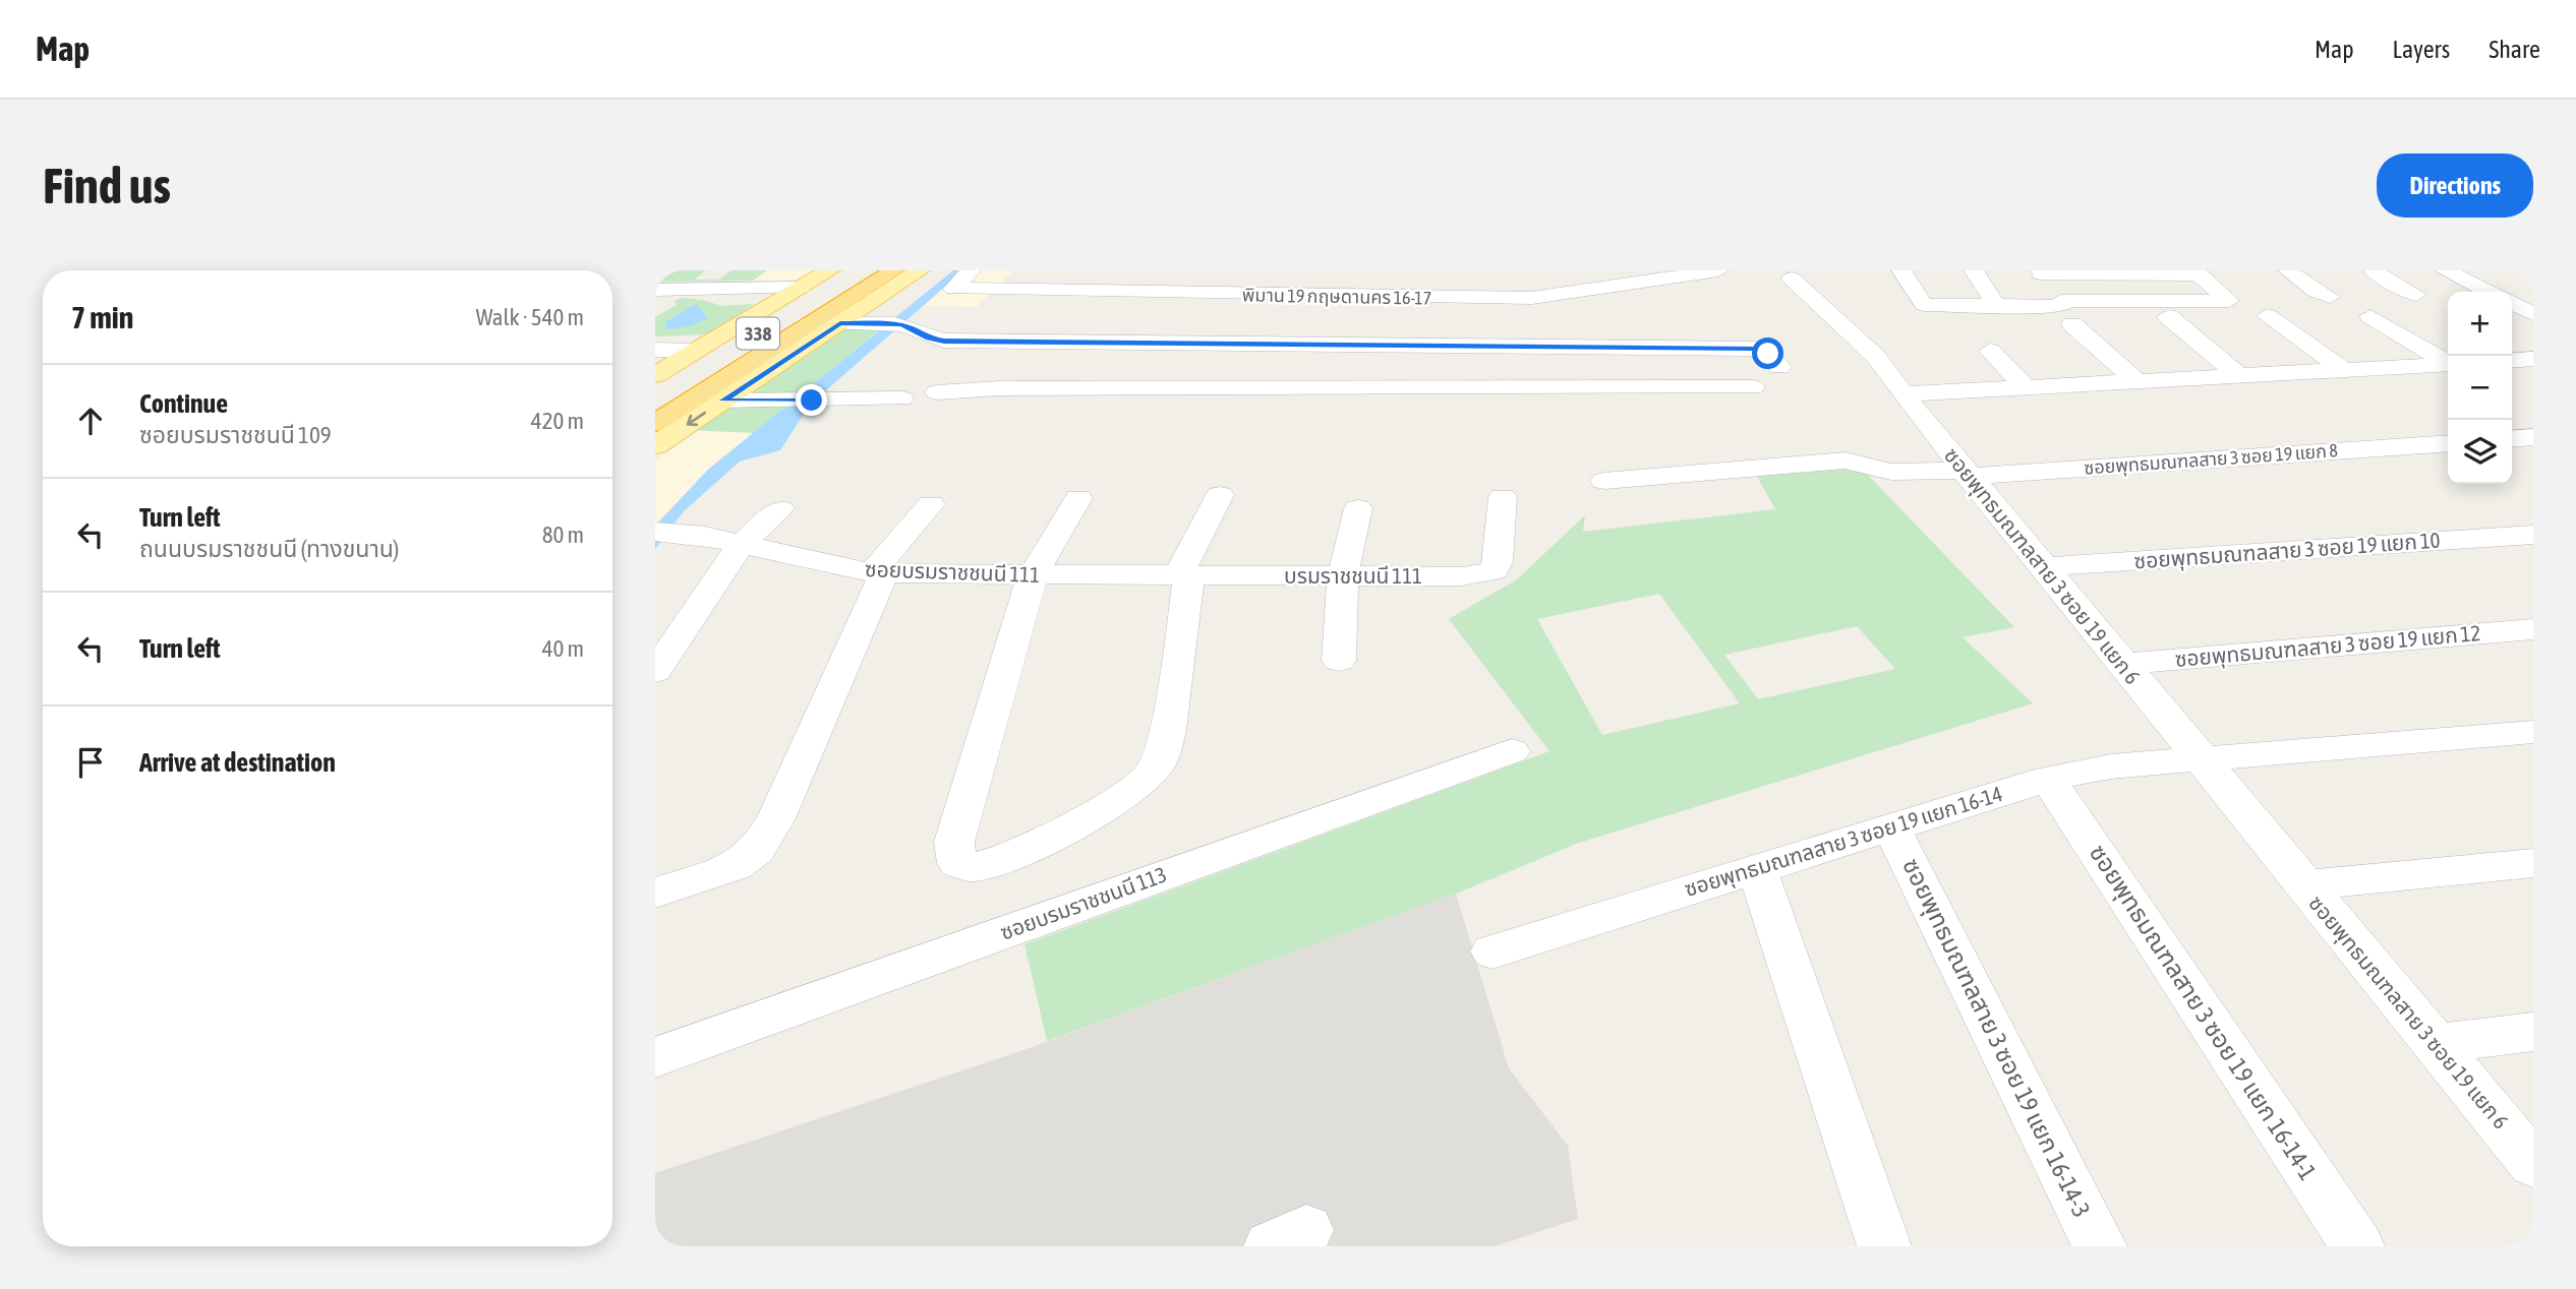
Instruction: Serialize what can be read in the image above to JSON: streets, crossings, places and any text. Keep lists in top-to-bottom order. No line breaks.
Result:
{"streets":{"highway":["338"],"street":["พิมาน 19 กฤษดานคร 16-17","ซอยพุทธมณฑลสาย 3 ซอย 19 แยก 8","ซอยพุทธมณฑลสาย 3 ซอย 19 แยก 10","ซอยพุทธมณฑลสาย 3 ซอย 19 แยก 6","ซอยบรมราชชนนี 111","บรมราชชนนี 111","ซอยพุทธมณฑลสาย 3 ซอย 19 แยก 12","ซอยพุทธมณฑลสาย 3 ซอย 19 แยก 16-14","ซอยบรมราชชนนี 113","ซอยพุทธมณฑลสาย 3 ซอย 19 แยก 16-14-1","ซอยพุทธมณฑลสาย 3 ซอย 19 แยก 16-14-3"]},"crossings":[["ซอยพุทธมณฑลสาย 3 ซอย 19 แยก 8","ซอยพุทธมณฑลสาย 3 ซอย 19 แยก 6"],["ซอยพุทธมณฑลสาย 3 ซอย 19 แยก 10","ซอยพุทธมณฑลสาย 3 ซอย 19 แยก 6"],["ซอยพุทธมณฑลสาย 3 ซอย 19 แยก 6","ซอยพุทธมณฑลสาย 3 ซอย 19 แยก 12"],["ซอยพุทธมณฑลสาย 3 ซอย 19 แยก 6","ซอยพุทธมณฑลสาย 3 ซอย 19 แยก 16-14"],["ซอยบรมราชชนนี 111","บรมราชชนนี 111"],["ซอยพุทธมณฑลสาย 3 ซอย 19 แยก 16-14","ซอยพุทธมณฑลสาย 3 ซอย 19 แยก 16-14-1"],["ซอยพุทธมณฑลสาย 3 ซอย 19 แยก 16-14","ซอยพุทธมณฑลสาย 3 ซอย 19 แยก 16-14-3"]],"page":{"header":"Map","nav":["Map","Layers","Share"],"buttons":"Directions","title":"Find us","heading":["7 min","Walk · 540 m"],"map_buttons":["+","−"],"list":[["Continue","ซอยบรมราชชนนี 109","420 m"],["Turn left","ถนนบรมราชชนนี (ทางขนาน)","80 m"],["Turn left","40 m"],"Arrive at destination"]}}
